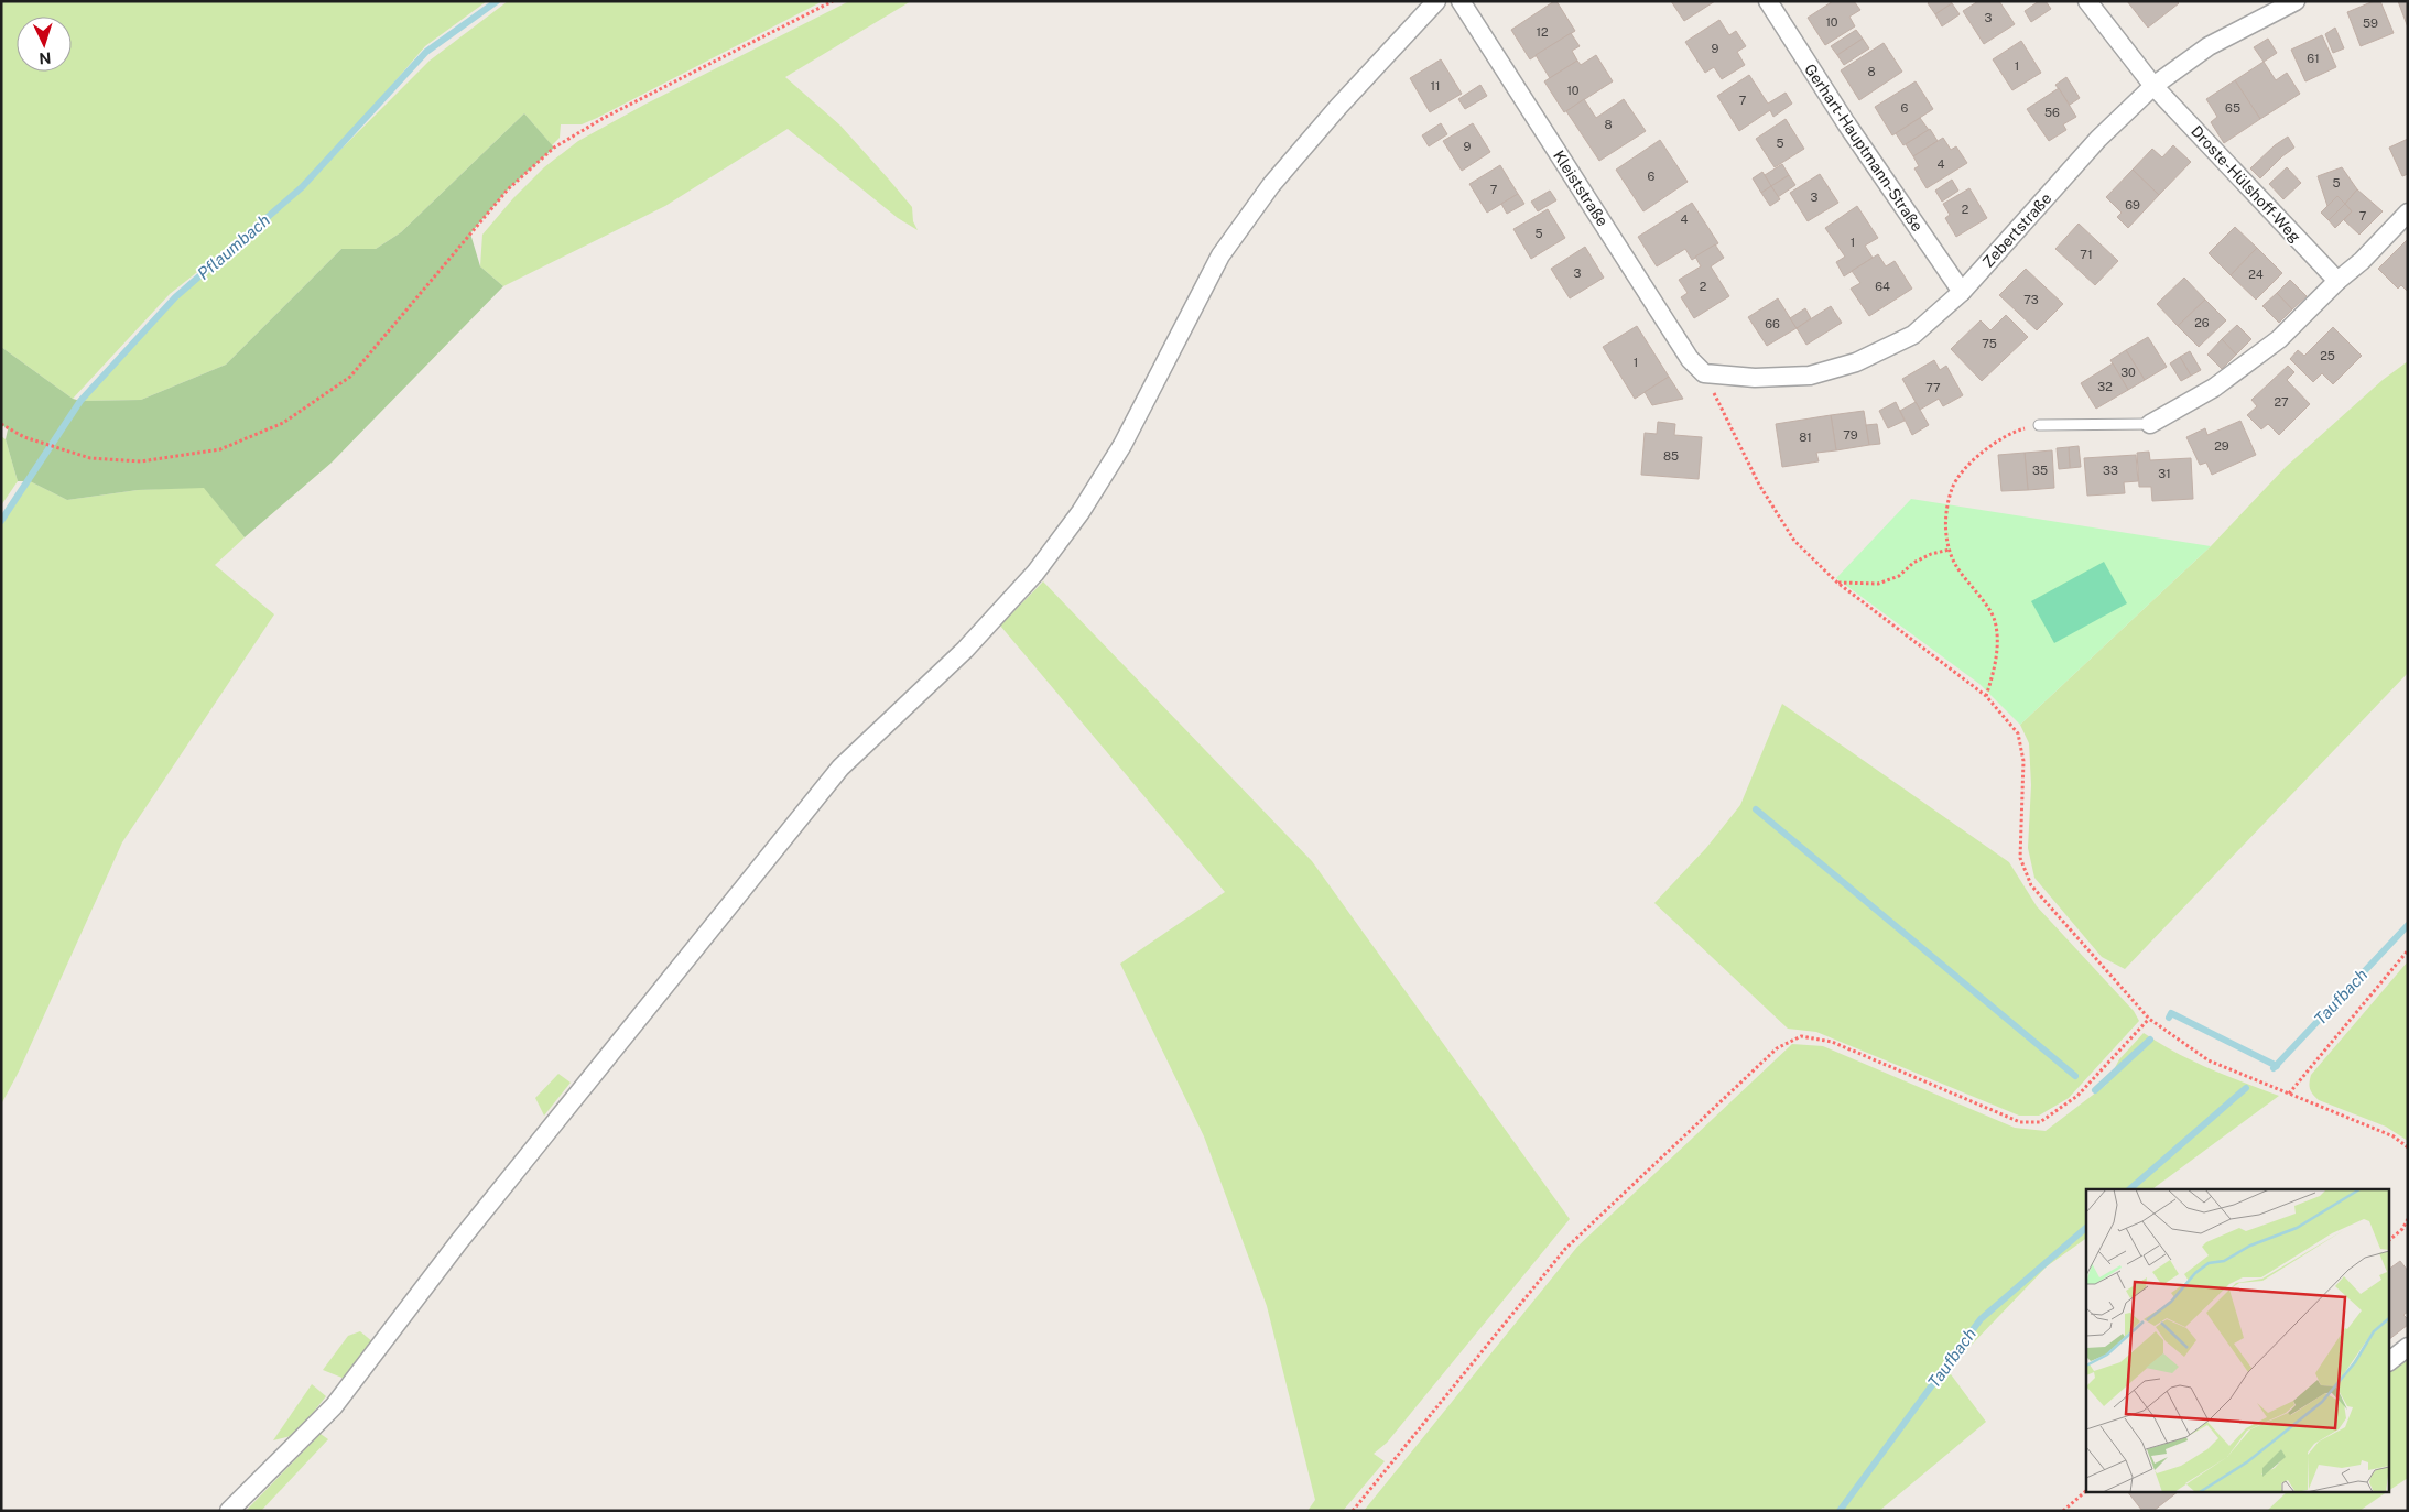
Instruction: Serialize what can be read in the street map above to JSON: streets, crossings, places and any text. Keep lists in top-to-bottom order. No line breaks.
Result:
{"streets":{"street":["Gerhart-Hauptmann-Straße","Droste-Hülshoff-Weg","Kleiststraße","Zebertstraße"]},"crossings":[["Gerhart-Hauptmann-Straße","Zebertstraße"],["Droste-Hülshoff-Weg","Zebertstraße"],["Kleiststraße","Zebertstraße"]],"water":["Pflaumbach","Taufbach"],"house_numbers":["3","10","59","12","9","61","1","8","11","10","7","6","65","56","8","5","9","4","6","5","7","3","69","2","7","4","5","1","71","3","24","2","64","73","26","66","75","25","1","30","32","77","27","79","81","29","85","35","33","31"],"north":"bottom"}
